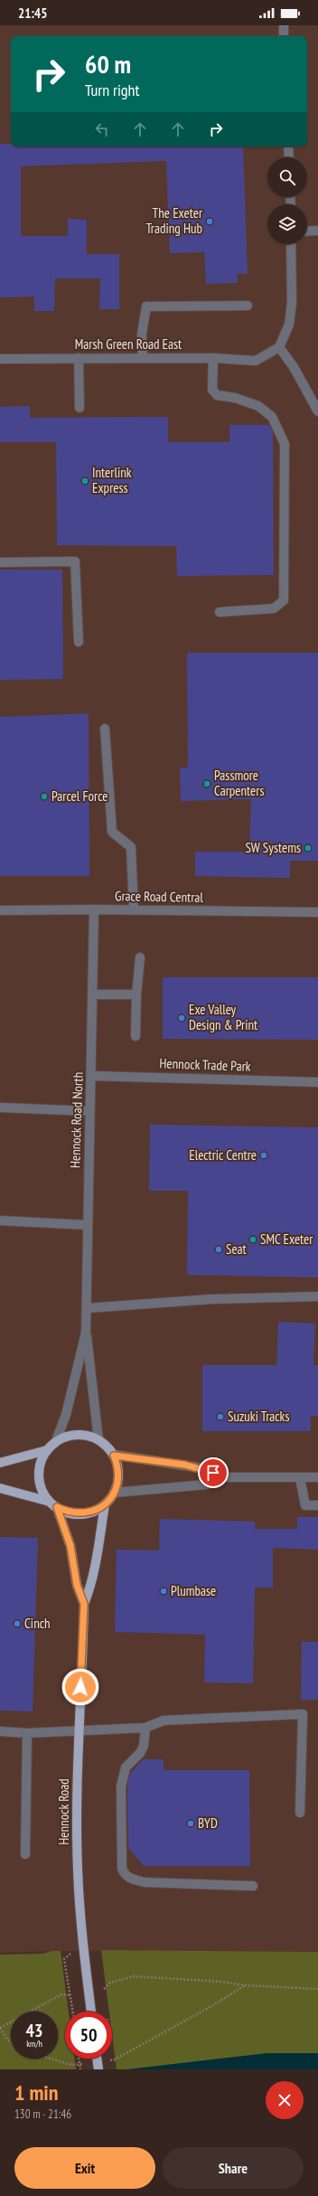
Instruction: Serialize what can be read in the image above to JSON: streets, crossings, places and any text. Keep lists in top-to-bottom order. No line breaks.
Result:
{"streets":{"main road":["Hennock Road"],"street":["Marsh Green Road East","Grace Road Central","Hennock Trade Park","Hennock Road North"]},"crossings":[["Grace Road Central","Hennock Road North"],["Hennock Trade Park","Hennock Road North"],["Hennock Road North","Hennock Road"]],"places":["The Exeter Trading Hub","Interlink Express","Passmore Carpenters","Parcel Force","SW Systems","Exe Valley Design & Print","Electric Centre","SMC Exeter","Seat","Suzuki Tracks","Plumbase","Cinch","BYD"],"page":{"status":"21:45","turn":["60 m","Turn right"],"speed":"43 km/h","limit":"50","heading":["1 min","130 m · 21:46"],"buttons":["Exit","Share"]}}
